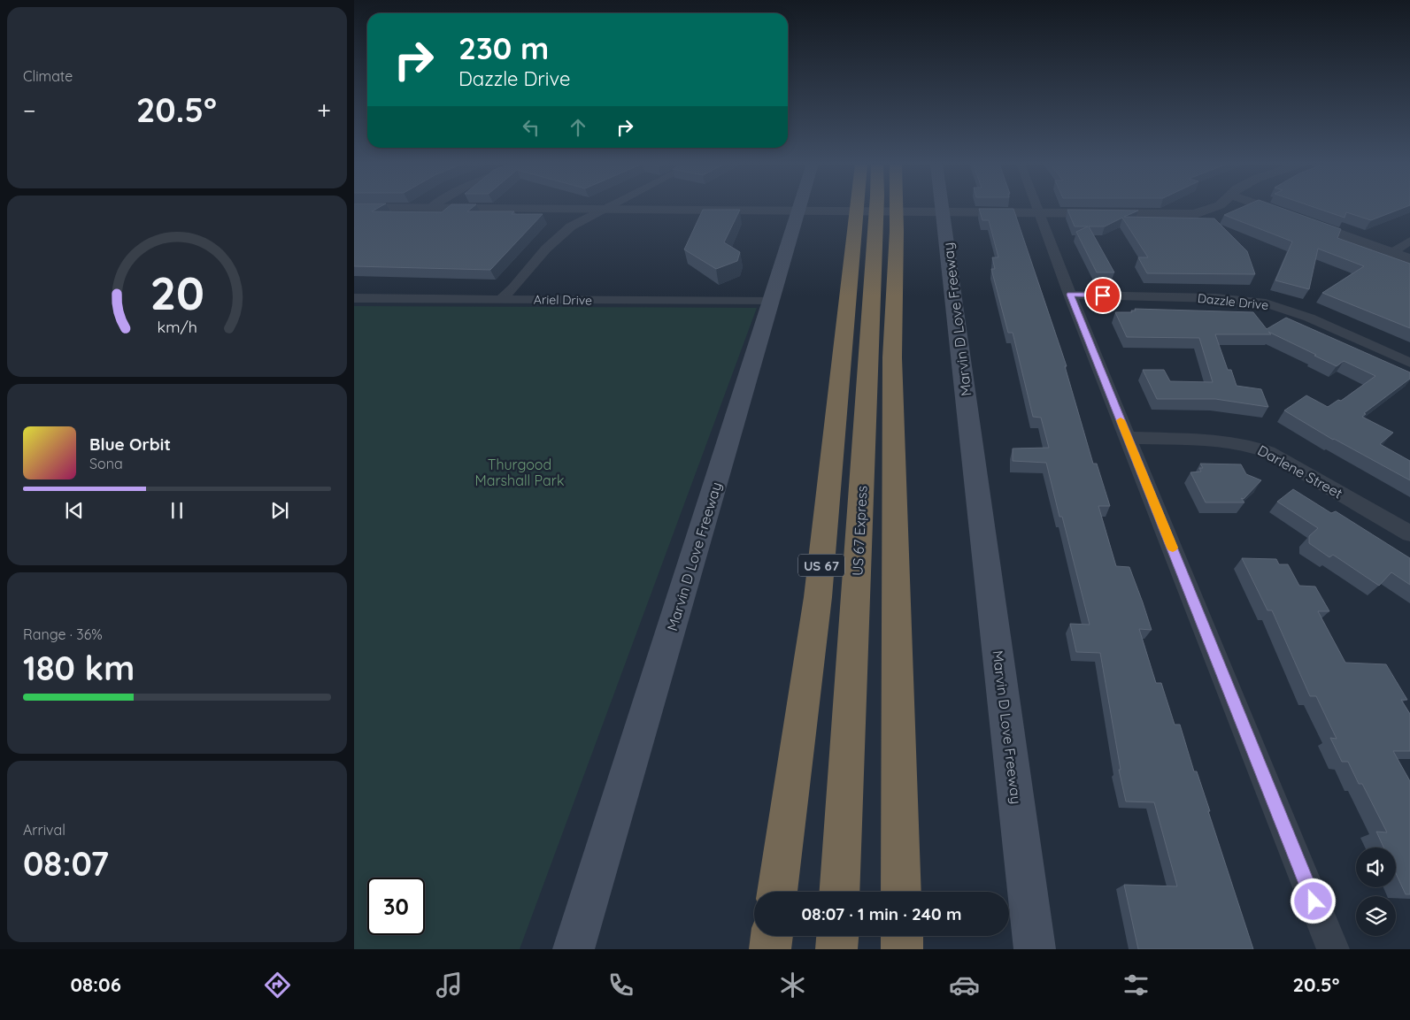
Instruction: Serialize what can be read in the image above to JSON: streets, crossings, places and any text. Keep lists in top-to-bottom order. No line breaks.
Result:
{"streets":{"highway":["US 67 Express","US 67"],"main road":["Marvin D Love Freeway"],"street":["Ariel Drive","Dazzle Drive","Darlene Street"]},"crossings":[["Ariel Drive","Marvin D Love Freeway"],["US 67 Express","US 67"]],"parks":["Thurgood Marshall Park"],"page":{"tile":["Climate",["Range · 36%","180 km"],["Arrival","08:07"]],"turn":["230 m","Dazzle Drive"],"heat":["−","20.5°","+"],"song":["Blue Orbit","Sona"],"limit":"30","trip":"08:07 · 1 min · 240 m","tabs":["08:06","20.5°"],"gauge":["20","km/h"]}}
